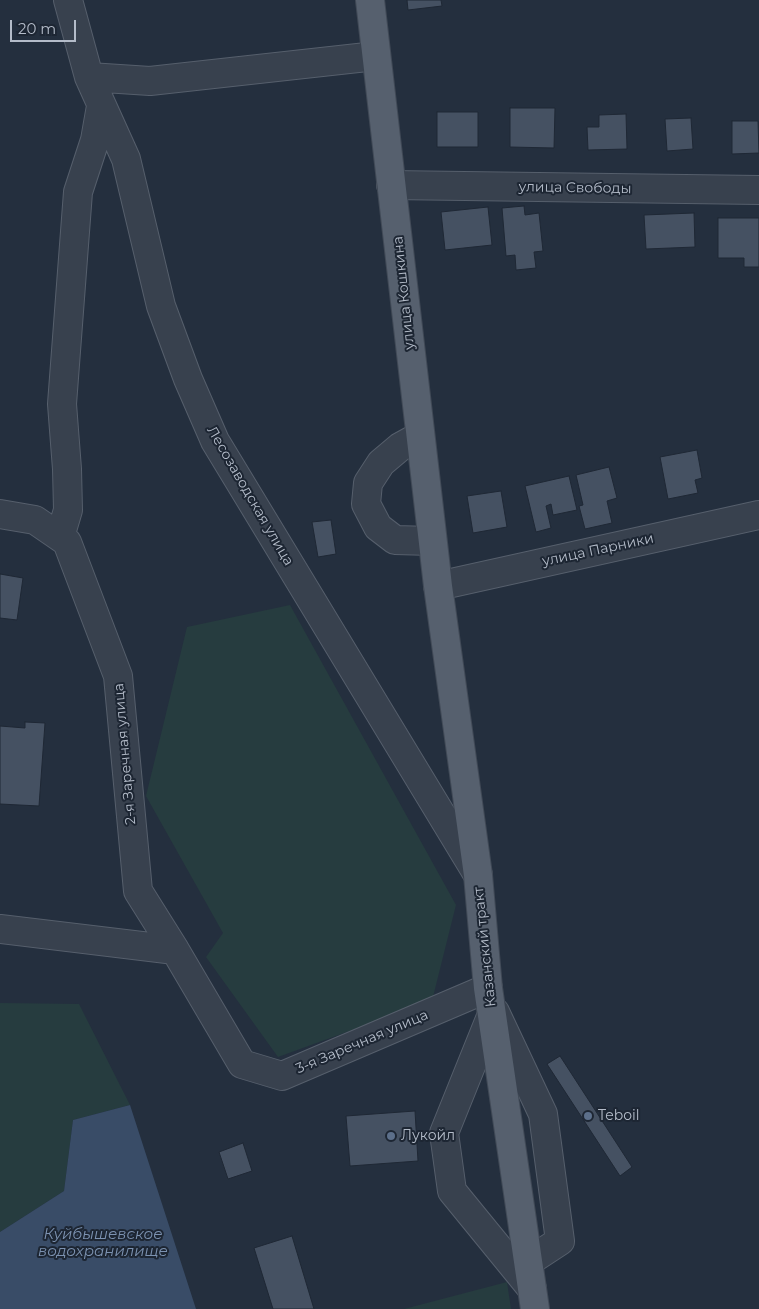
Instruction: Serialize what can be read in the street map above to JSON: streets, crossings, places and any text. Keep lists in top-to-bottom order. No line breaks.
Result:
{"streets":{"main road":["улица Кошкина","Казанский тракт"],"street":["улица Свободы","Лесозаводская улица","улица Парники","2-я Заречная улица","3-я Заречная улица"]},"crossings":[["улица Свободы","улица Кошкина"],["улица Кошкина","улица Парники"],["улица Кошкина","Казанский тракт"],["Лесозаводская улица","Казанский тракт"],["улица Парники","Казанский тракт"],["2-я Заречная улица","3-я Заречная улица"],["Казанский тракт","3-я Заречная улица"]],"water":["Куйбышевское водохранилище"],"places":["Teboil","Лукойл"],"scale_bar":"20 m"}
